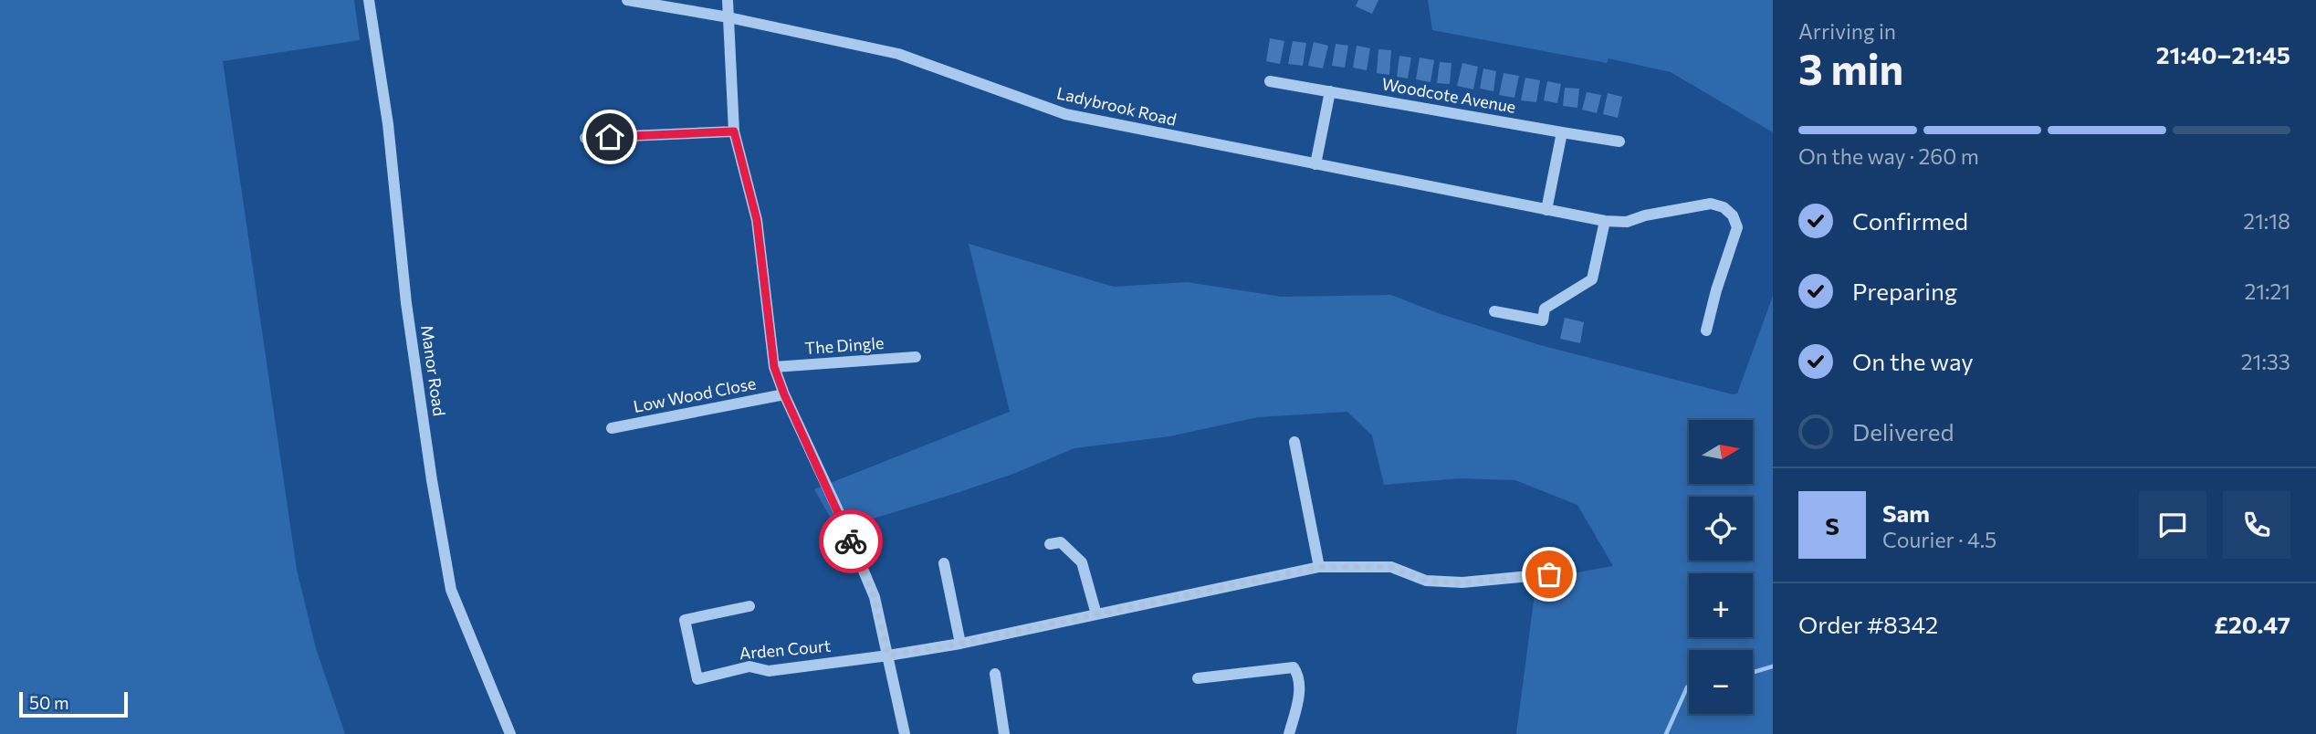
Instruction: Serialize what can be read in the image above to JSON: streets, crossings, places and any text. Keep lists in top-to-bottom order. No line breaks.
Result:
{"streets":{"street":["Woodcote Avenue","Ladybrook Road","The Dingle","Manor Road","Low Wood Close","Arden Court"]},"scale_bar":"50 m","north":"right","page":{"heading":["3 min","Arriving in","21:40–21:45"],"panel":["Sam","Courier · 4.5","Order #8342","£20.47"],"bar":"On the way · 260 m","list":[["Confirmed","21:18"],["Preparing","21:21"],["On the way","21:33"],"Delivered"],"map_buttons":["+","−"],"round":"S","scale":"50 m"}}
